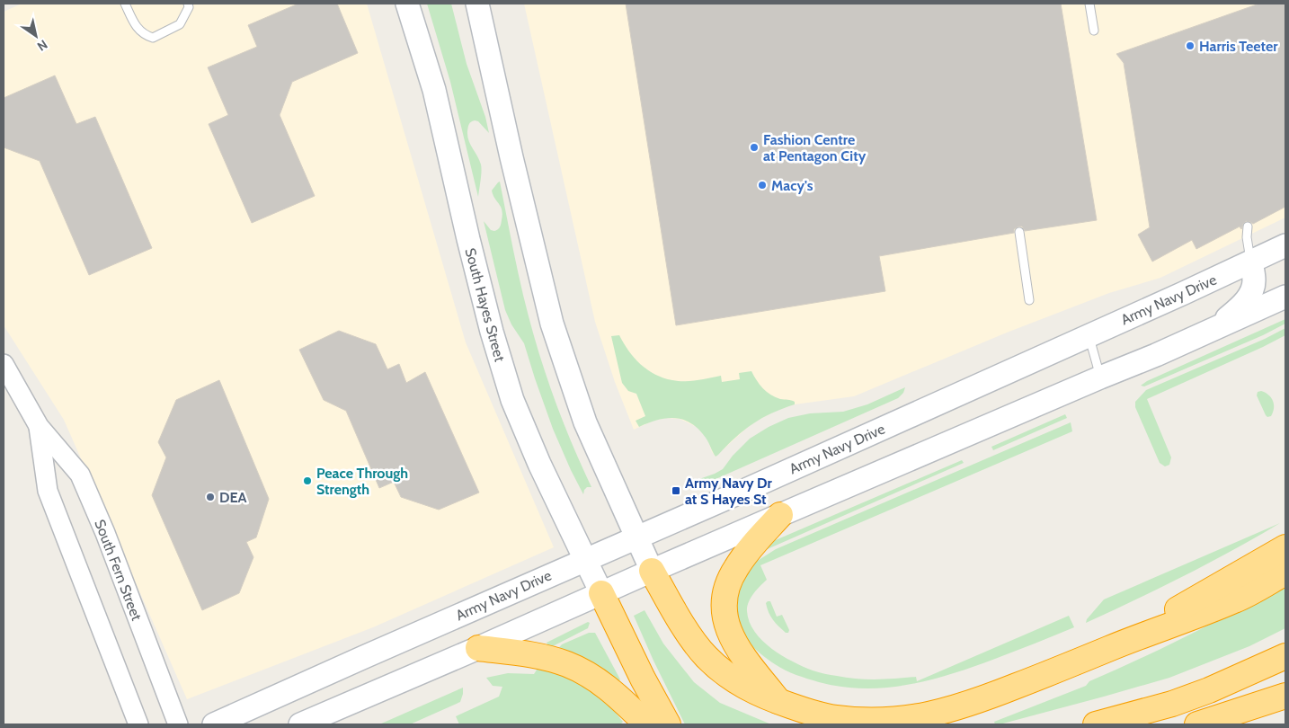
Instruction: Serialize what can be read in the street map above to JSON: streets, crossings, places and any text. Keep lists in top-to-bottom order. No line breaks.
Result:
{"streets":{"main road":["Army Navy Drive","South Hayes Street"],"street":["South Fern Street"]},"crossings":[["Army Navy Drive","South Hayes Street"]],"places":{"other":["Harris Teeter","Fashion Centre at Pentagon City","Macy's","Peace Through Strength","DEA"],"transit":["Army Navy Dr at S Hayes St"]},"north":"bottom right"}
